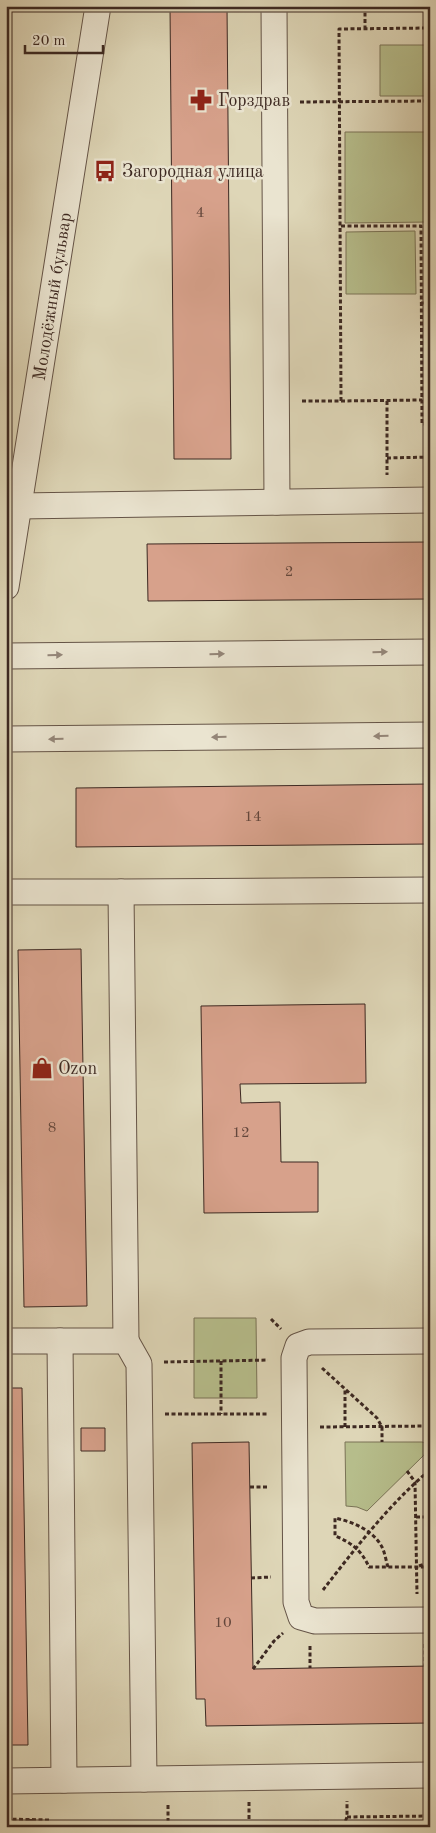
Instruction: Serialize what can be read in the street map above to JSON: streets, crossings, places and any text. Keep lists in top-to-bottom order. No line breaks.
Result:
{"streets":{"street":["Молодёжный бульвар"]},"places":{"pharmacy":["Горздрав"],"bus stop":["Загородная улица"],"shop":["Ozon"]},"house_numbers":["4","2","14","8","12","10"],"scale_bar":"20 m"}
